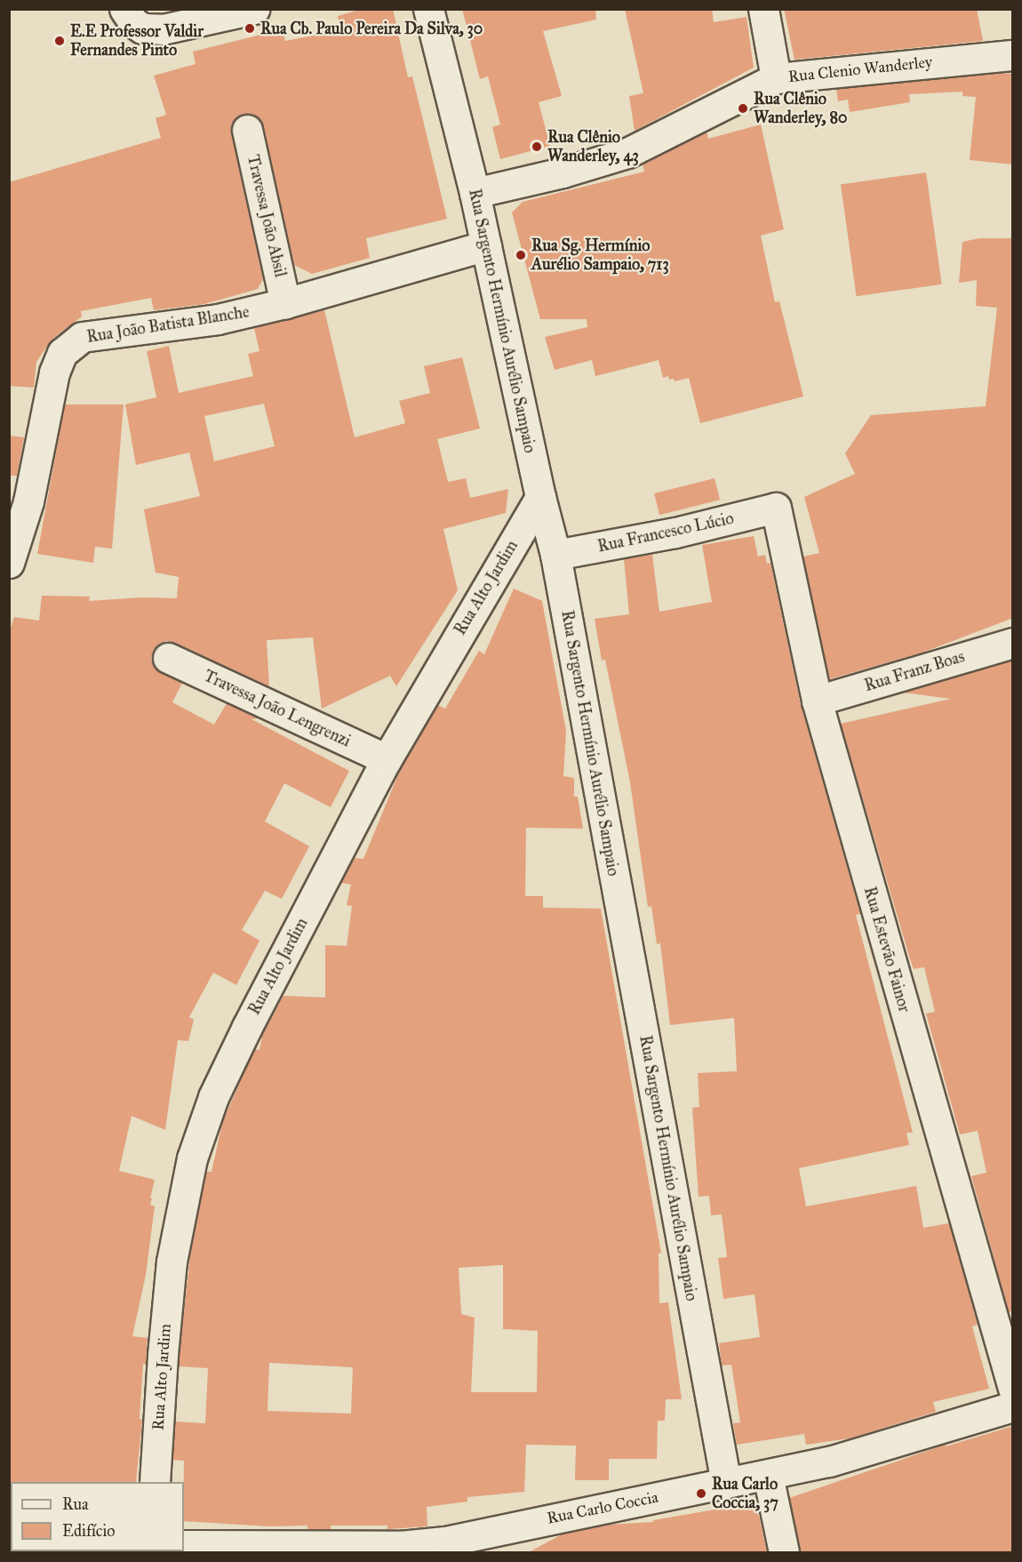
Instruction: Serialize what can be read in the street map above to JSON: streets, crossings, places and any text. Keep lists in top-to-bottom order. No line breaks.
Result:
{"streets":{"street":["Rua Clenio Wanderley","Travessa João Absil","Rua Sargento Hermínio Aurélio Sampaio","Rua João Batista Blanche","Rua Francesco Lúcio","Rua Alto Jardim","Rua Franz Boas","Travessa João Lengrenzi","Rua Estevão Fainor","Rua Carlo Coccia"]},"crossings":[["Rua Clenio Wanderley","Rua Sargento Hermínio Aurélio Sampaio"],["Travessa João Absil","Rua João Batista Blanche"],["Rua Sargento Hermínio Aurélio Sampaio","Rua João Batista Blanche"],["Rua Sargento Hermínio Aurélio Sampaio","Rua Francesco Lúcio"],["Rua Sargento Hermínio Aurélio Sampaio","Rua Alto Jardim"],["Rua Sargento Hermínio Aurélio Sampaio","Rua Carlo Coccia"],["Rua Francesco Lúcio","Rua Estevão Fainor"],["Rua Alto Jardim","Travessa João Lengrenzi"],["Rua Franz Boas","Rua Estevão Fainor"]],"places":["Rua Cb. Paulo Pereira Da Silva, 30","E.E Professor Valdir Fernandes Pinto","Rua Clênio Wanderley, 80","Rua Clênio Wanderley, 43","Rua Sg. Hermínio Aurélio Sampaio, 713","Rua Carlo Coccia, 37"],"legend":["Rua","Edifício"]}
